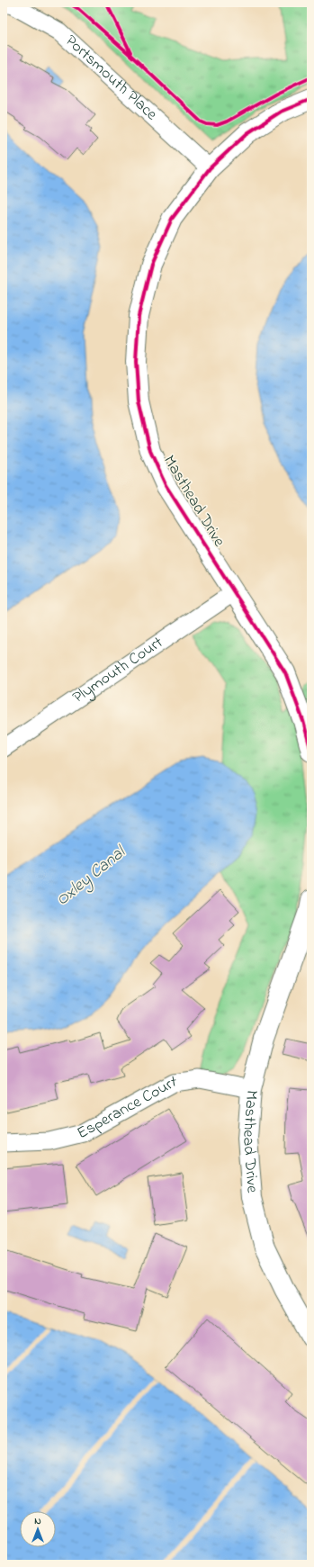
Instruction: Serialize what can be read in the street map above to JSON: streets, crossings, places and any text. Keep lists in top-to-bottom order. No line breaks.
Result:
{"streets":{"street":["Portsmouth Place","Masthead Drive","Plymouth Court","Esperance Court"]},"crossings":[["Portsmouth Place","Masthead Drive"],["Masthead Drive","Plymouth Court"],["Masthead Drive","Esperance Court"]],"water":["Oxley Canal"],"north":"top"}
